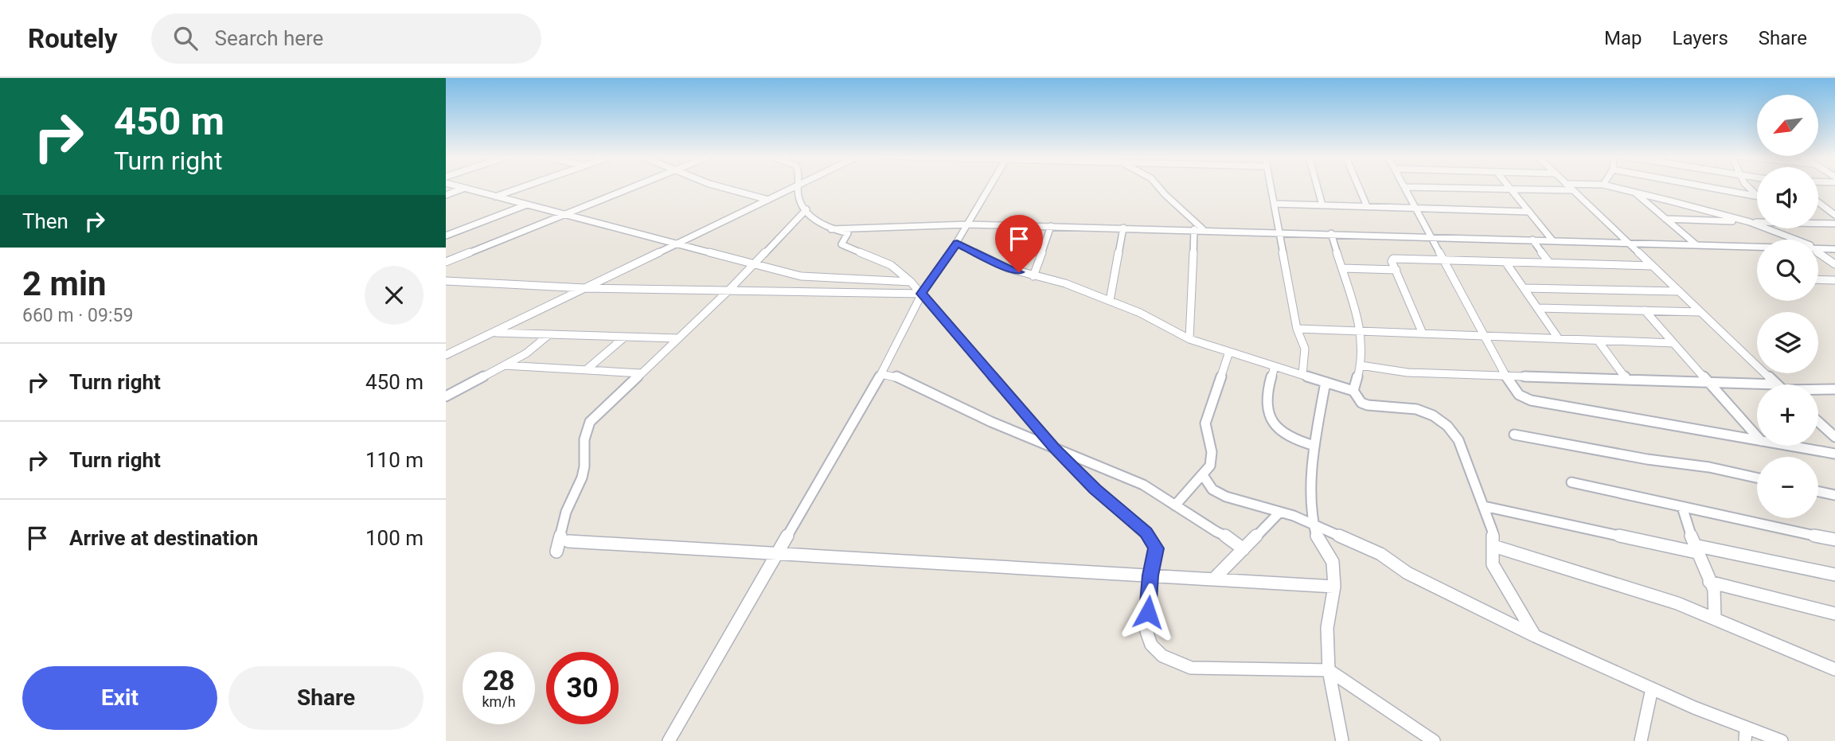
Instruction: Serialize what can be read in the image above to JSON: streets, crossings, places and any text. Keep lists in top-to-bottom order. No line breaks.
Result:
{"north":"bottom left","page":{"header":"Routely","search":"Search here","nav":["Map","Layers","Share"],"turn":["450 m","Turn right"],"map_buttons":["+","−"],"then":"Then","heading":["2 min","660 m · 09:59"],"list":[{"name":"Turn right","value":"450 m"},{"name":"Turn right","value":"110 m"},{"name":"Arrive at destination","value":"100 m"}],"speed":"28 km/h","limit":"30","buttons":["Exit","Share"]}}
